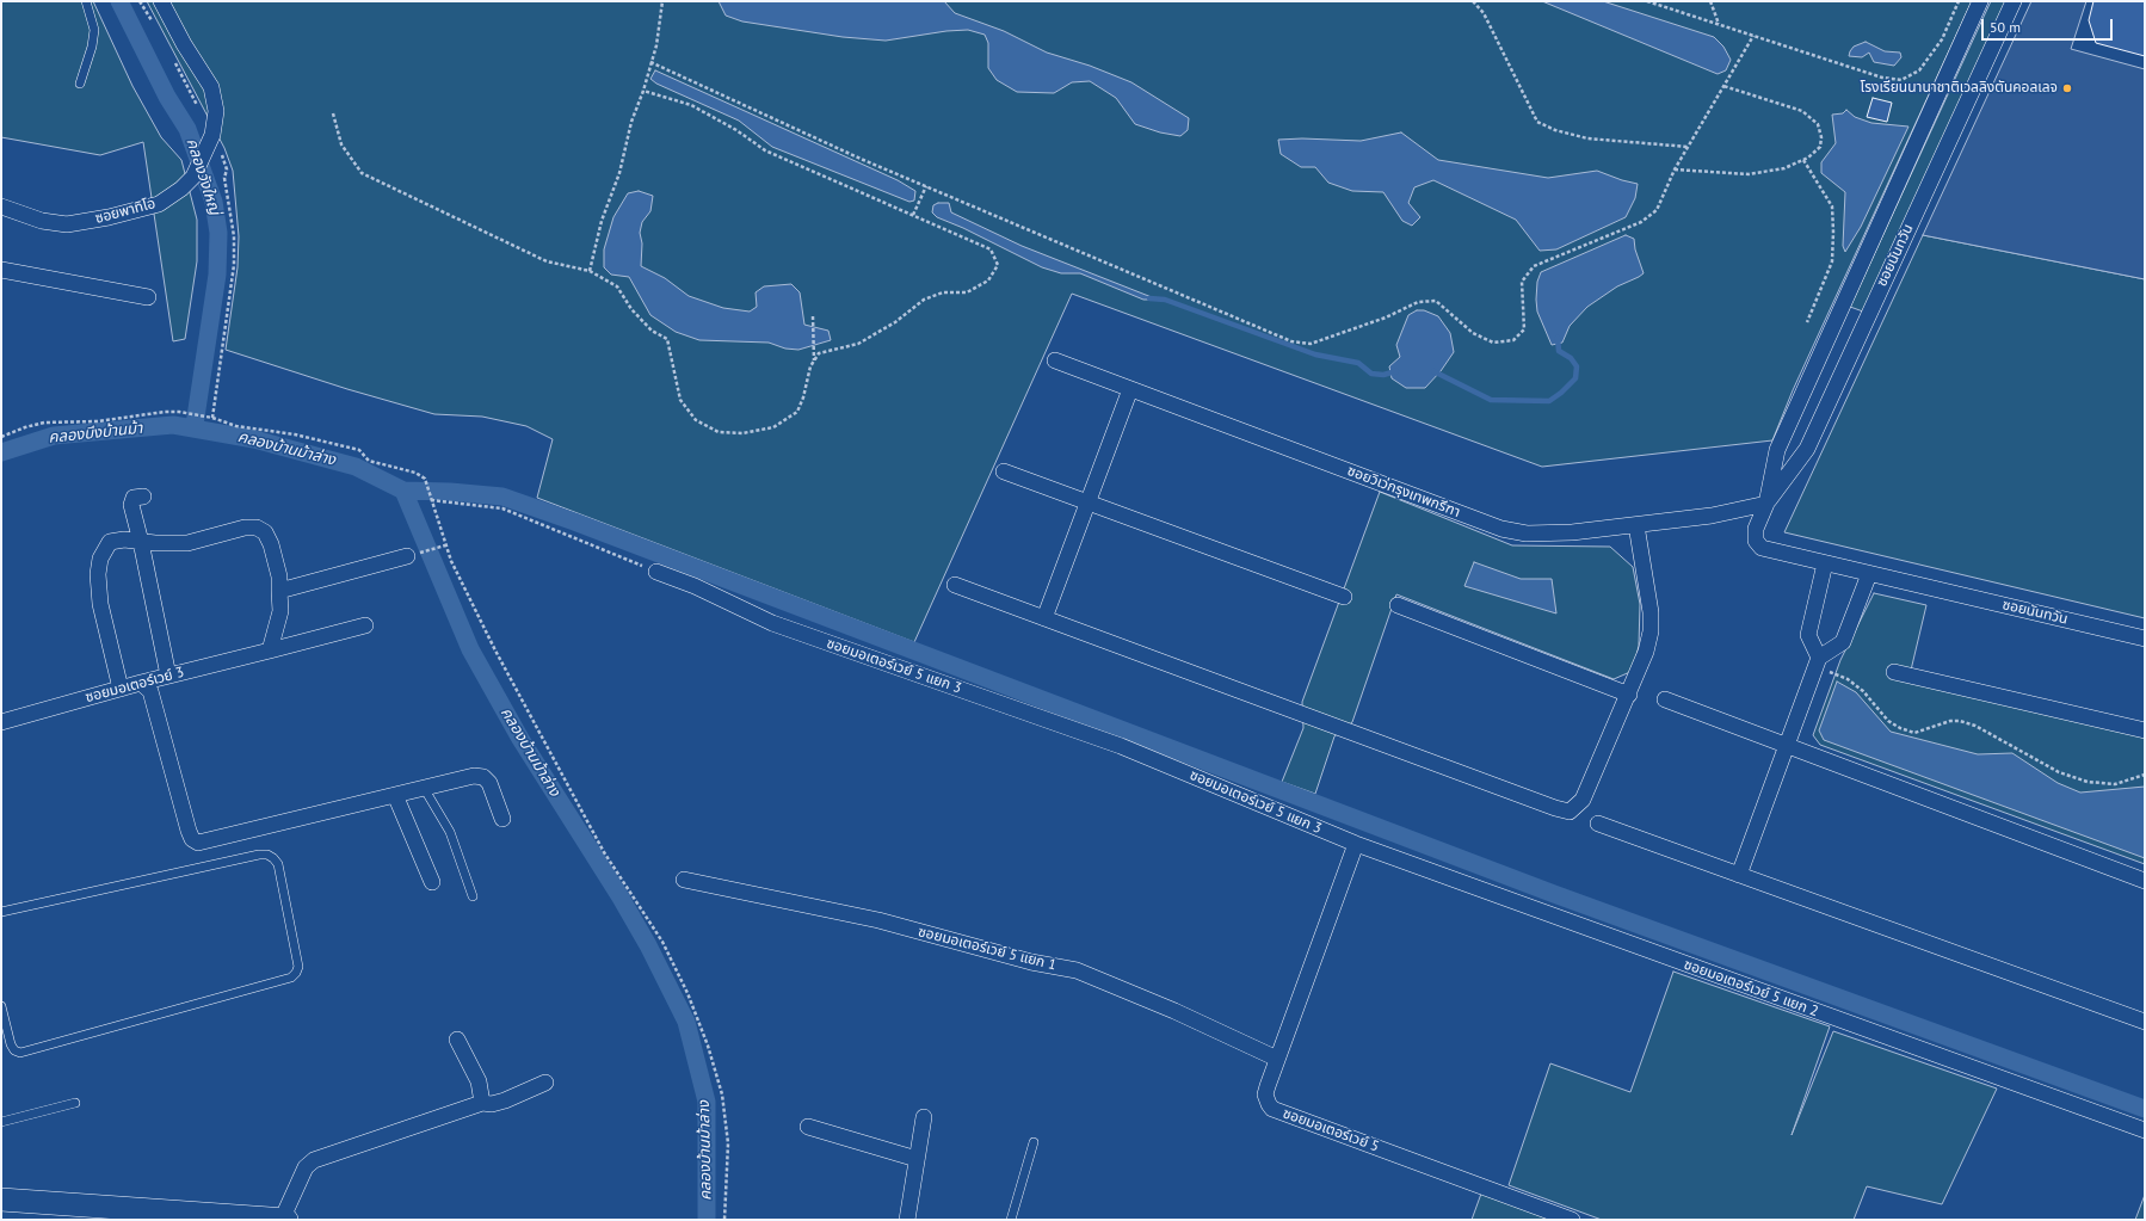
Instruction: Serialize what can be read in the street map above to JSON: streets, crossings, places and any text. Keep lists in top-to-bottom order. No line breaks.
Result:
{"streets":{"street":["ซอยพาทิโอ","ซอยนันทวัน","ซอยวิเว่กรุงเทพกรีฑา","ซอยมอเตอร์เวย์ 5 แยก 3","ซอยมอเตอร์เวย์ 3","ซอยมอเตอร์เวย์ 5 แยก 1","ซอยมอเตอร์เวย์ 5 แยก 2","ซอยมอเตอร์เวย์ 5"]},"crossings":[["ซอยนันทวัน","ซอยวิเว่กรุงเทพกรีฑา"],["ซอยมอเตอร์เวย์ 5 แยก 3","ซอยมอเตอร์เวย์ 5 แยก 2"],["ซอยมอเตอร์เวย์ 5 แยก 3","ซอยมอเตอร์เวย์ 5"],["ซอยมอเตอร์เวย์ 5 แยก 1","ซอยมอเตอร์เวย์ 5"],["ซอยมอเตอร์เวย์ 5 แยก 2","ซอยมอเตอร์เวย์ 5"]],"water":["คลองวังใหญ่","คลองบึงบ้านม้า","คลองบ้านม้าล่าง"],"places":["โรงเรียนนานาชาติเวลลิงตันคอลเลจ"],"scale_bar":"50 m"}
